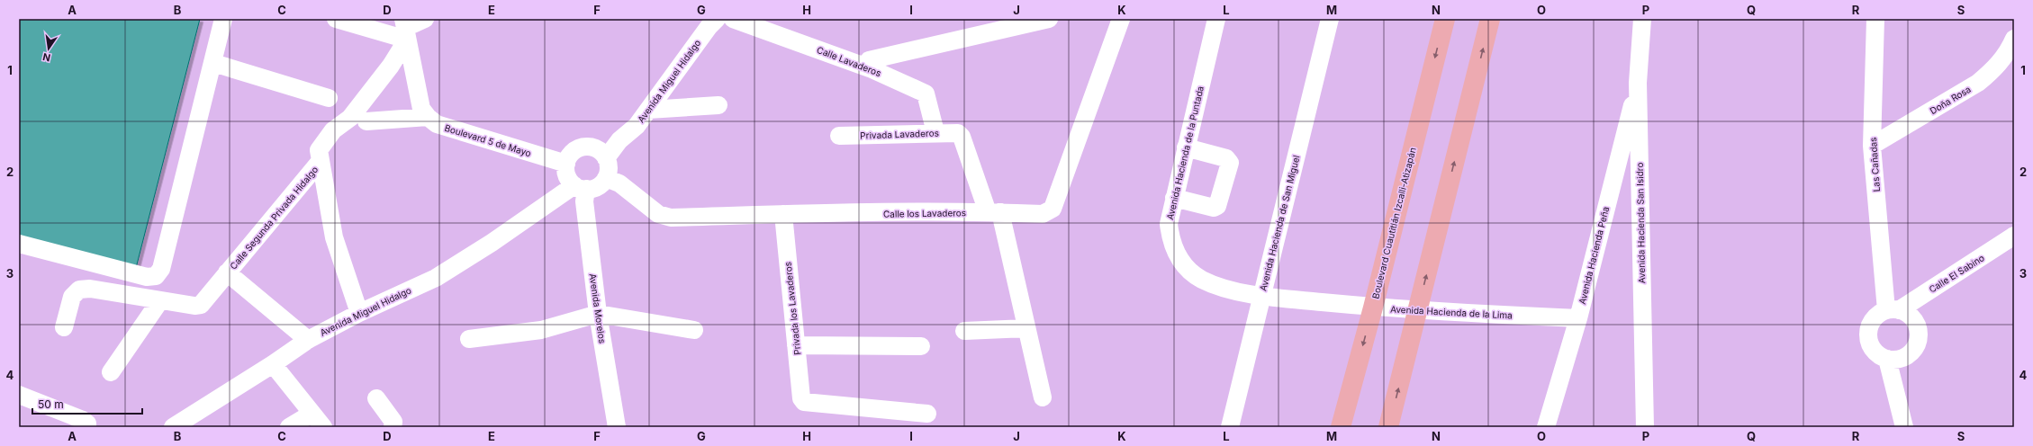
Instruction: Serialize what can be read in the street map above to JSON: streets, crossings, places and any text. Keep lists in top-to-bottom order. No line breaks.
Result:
{"streets":{"main road":["Boulevard Cuautitlán Izcalli-Atizapán"],"street":["Calle Lavaderos","Avenida Miguel Hidalgo","Doña Rosa","Privada Lavaderos","Boulevard 5 de Mayo","Avenida Hacienda de la Puntada","Las Cañadas","Calle los Lavaderos","Calle Segunda Privada Hidalgo","Avenida Hacienda de San Miguel","Avenida Hacienda San Isidro","Avenida Hacienda Peña","Calle El Sabino","Avenida Morelos","Privada los Lavaderos","Avenida Hacienda de la Lima"]},"crossings":[["Calle Lavaderos","Privada Lavaderos"],["Avenida Miguel Hidalgo","Boulevard 5 de Mayo"],["Avenida Miguel Hidalgo","Calle los Lavaderos"],["Avenida Miguel Hidalgo","Calle Segunda Privada Hidalgo"],["Avenida Miguel Hidalgo","Avenida Morelos"],["Doña Rosa","Las Cañadas"],["Privada Lavaderos","Calle los Lavaderos"],["Boulevard 5 de Mayo","Calle los Lavaderos"],["Boulevard 5 de Mayo","Avenida Morelos"],["Avenida Hacienda de la Puntada","Avenida Hacienda de San Miguel"],["Avenida Hacienda de la Puntada","Avenida Hacienda de la Lima"],["Las Cañadas","Calle El Sabino"],["Calle los Lavaderos","Avenida Morelos"],["Calle los Lavaderos","Privada los Lavaderos"],["Avenida Hacienda de San Miguel","Avenida Hacienda de la Lima"],["Boulevard Cuautitlán Izcalli-Atizapán","Avenida Hacienda de la Lima"],["Avenida Hacienda San Isidro","Avenida Hacienda Peña"],["Avenida Hacienda Peña","Avenida Hacienda de la Lima"]],"scale_bar":"50 m","north":"bottom","grid":{"columns":["A","B","C","D","E","F","G","H","I","J","K","L","M","N","O","P","Q","R","S"],"rows":["1","2","3","4"]}}
